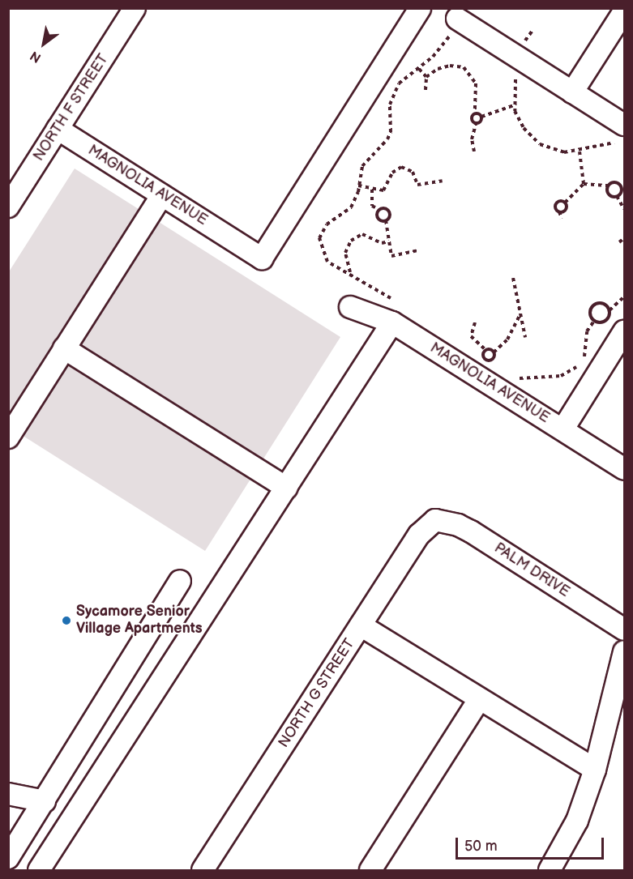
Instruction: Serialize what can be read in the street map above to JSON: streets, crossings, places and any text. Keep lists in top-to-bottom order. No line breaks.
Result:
{"streets":{"street":["NORTH F STREET","MAGNOLIA AVENUE","PALM DRIVE","NORTH G STREET"]},"crossings":[["NORTH F STREET","MAGNOLIA AVENUE"],["PALM DRIVE","NORTH G STREET"]],"places":["Sycamore Senior Village Apartments"],"scale_bar":"50 m","north":"bottom left"}
